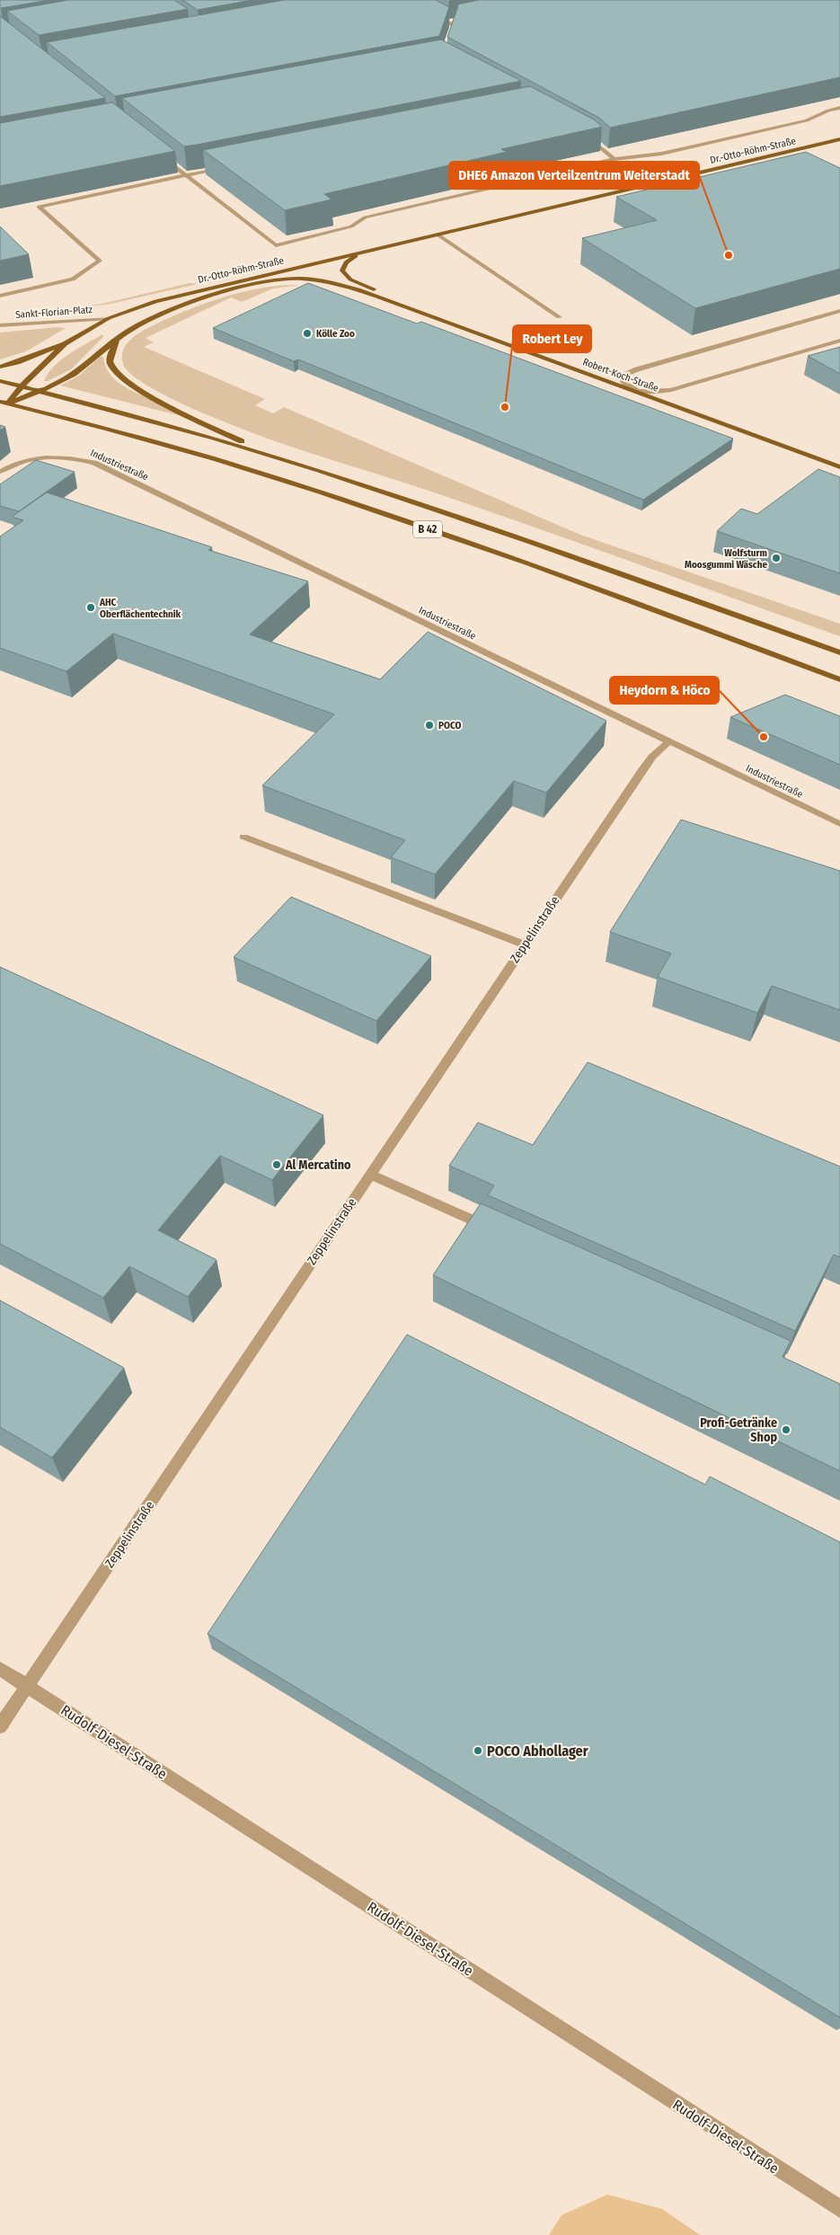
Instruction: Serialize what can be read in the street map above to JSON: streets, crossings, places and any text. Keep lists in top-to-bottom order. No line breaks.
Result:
{"streets":{"main road":["Dr.-Otto-Röhm-Straße","Robert-Koch-Straße","B 42"],"street":["Sankt-Florian-Platz","Industriestraße","Zeppelinstraße","Rudolf-Diesel-Straße"]},"crossings":[["Dr.-Otto-Röhm-Straße","Sankt-Florian-Platz"],["Dr.-Otto-Röhm-Straße","Robert-Koch-Straße"],["Dr.-Otto-Röhm-Straße","B 42"],["Industriestraße","Zeppelinstraße"],["Zeppelinstraße","Rudolf-Diesel-Straße"]],"places":["DHE6 Amazon Verteilzentrum Weiterstadt","Kölle Zoo","Robert Ley","Wolfsturm Moosgummi Wäsche","AHC Oberflächentechnik","POCO","Heydorn & Höco","Al Mercatino","Profi-Getränke Shop","POCO Abhollager"]}
